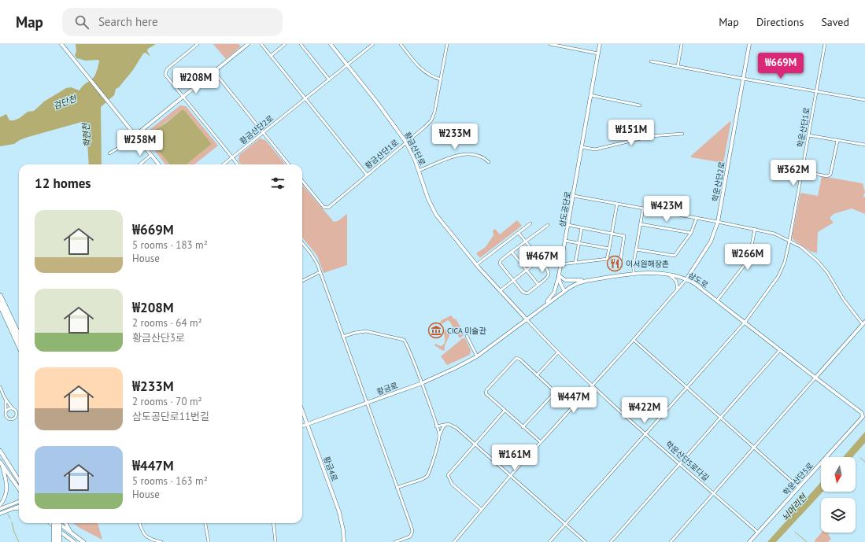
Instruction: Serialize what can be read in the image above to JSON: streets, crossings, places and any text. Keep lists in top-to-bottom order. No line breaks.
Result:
{"streets":{"street":["학운산단1로","황금산단2로","황금산단로","황금산단1로","학운산단2로","삼도공단로","삼도로","황금로","학운산단5로다길","황금4로","학운산단5로"]},"crossings":[["학운산단1로","삼도로"],["학운산단1로","학운산단5로다길"],["황금산단2로","황금산단로"],["황금산단로","황금산단1로"],["황금산단로","삼도로"],["황금산단로","학운산단5로다길"],["학운산단2로","삼도로"],["삼도공단로","삼도로"],["삼도로","황금로"],["삼도로","학운산단5로다길"],["삼도로","학운산단5로"],["황금로","황금4로"],["학운산단5로다길","학운산단5로"]],"water":["검단천","학현천","뇌머리천"],"places":{"restaurant":["이서원해장촌"],"museum":["CICA 미술관"]},"north":"bottom","page":{"header":"Map","search":"Search here","nav":["Map","Directions","Saved"],"price":["₩669M","₩208M","₩151M","₩233M","₩258M","₩362M","₩423M","₩266M","₩467M","₩447M","₩422M","₩161M"],"heading":"12 homes","list":[{"name":"₩669M","note":"5 rooms · 183 m² · House"},{"name":"₩208M","note":"2 rooms · 64 m² · 황금산단3로"},{"name":"₩233M","note":"2 rooms · 70 m² · 삼도공단로11번길"},{"name":"₩447M","note":"5 rooms · 163 m² · House"}]}}
